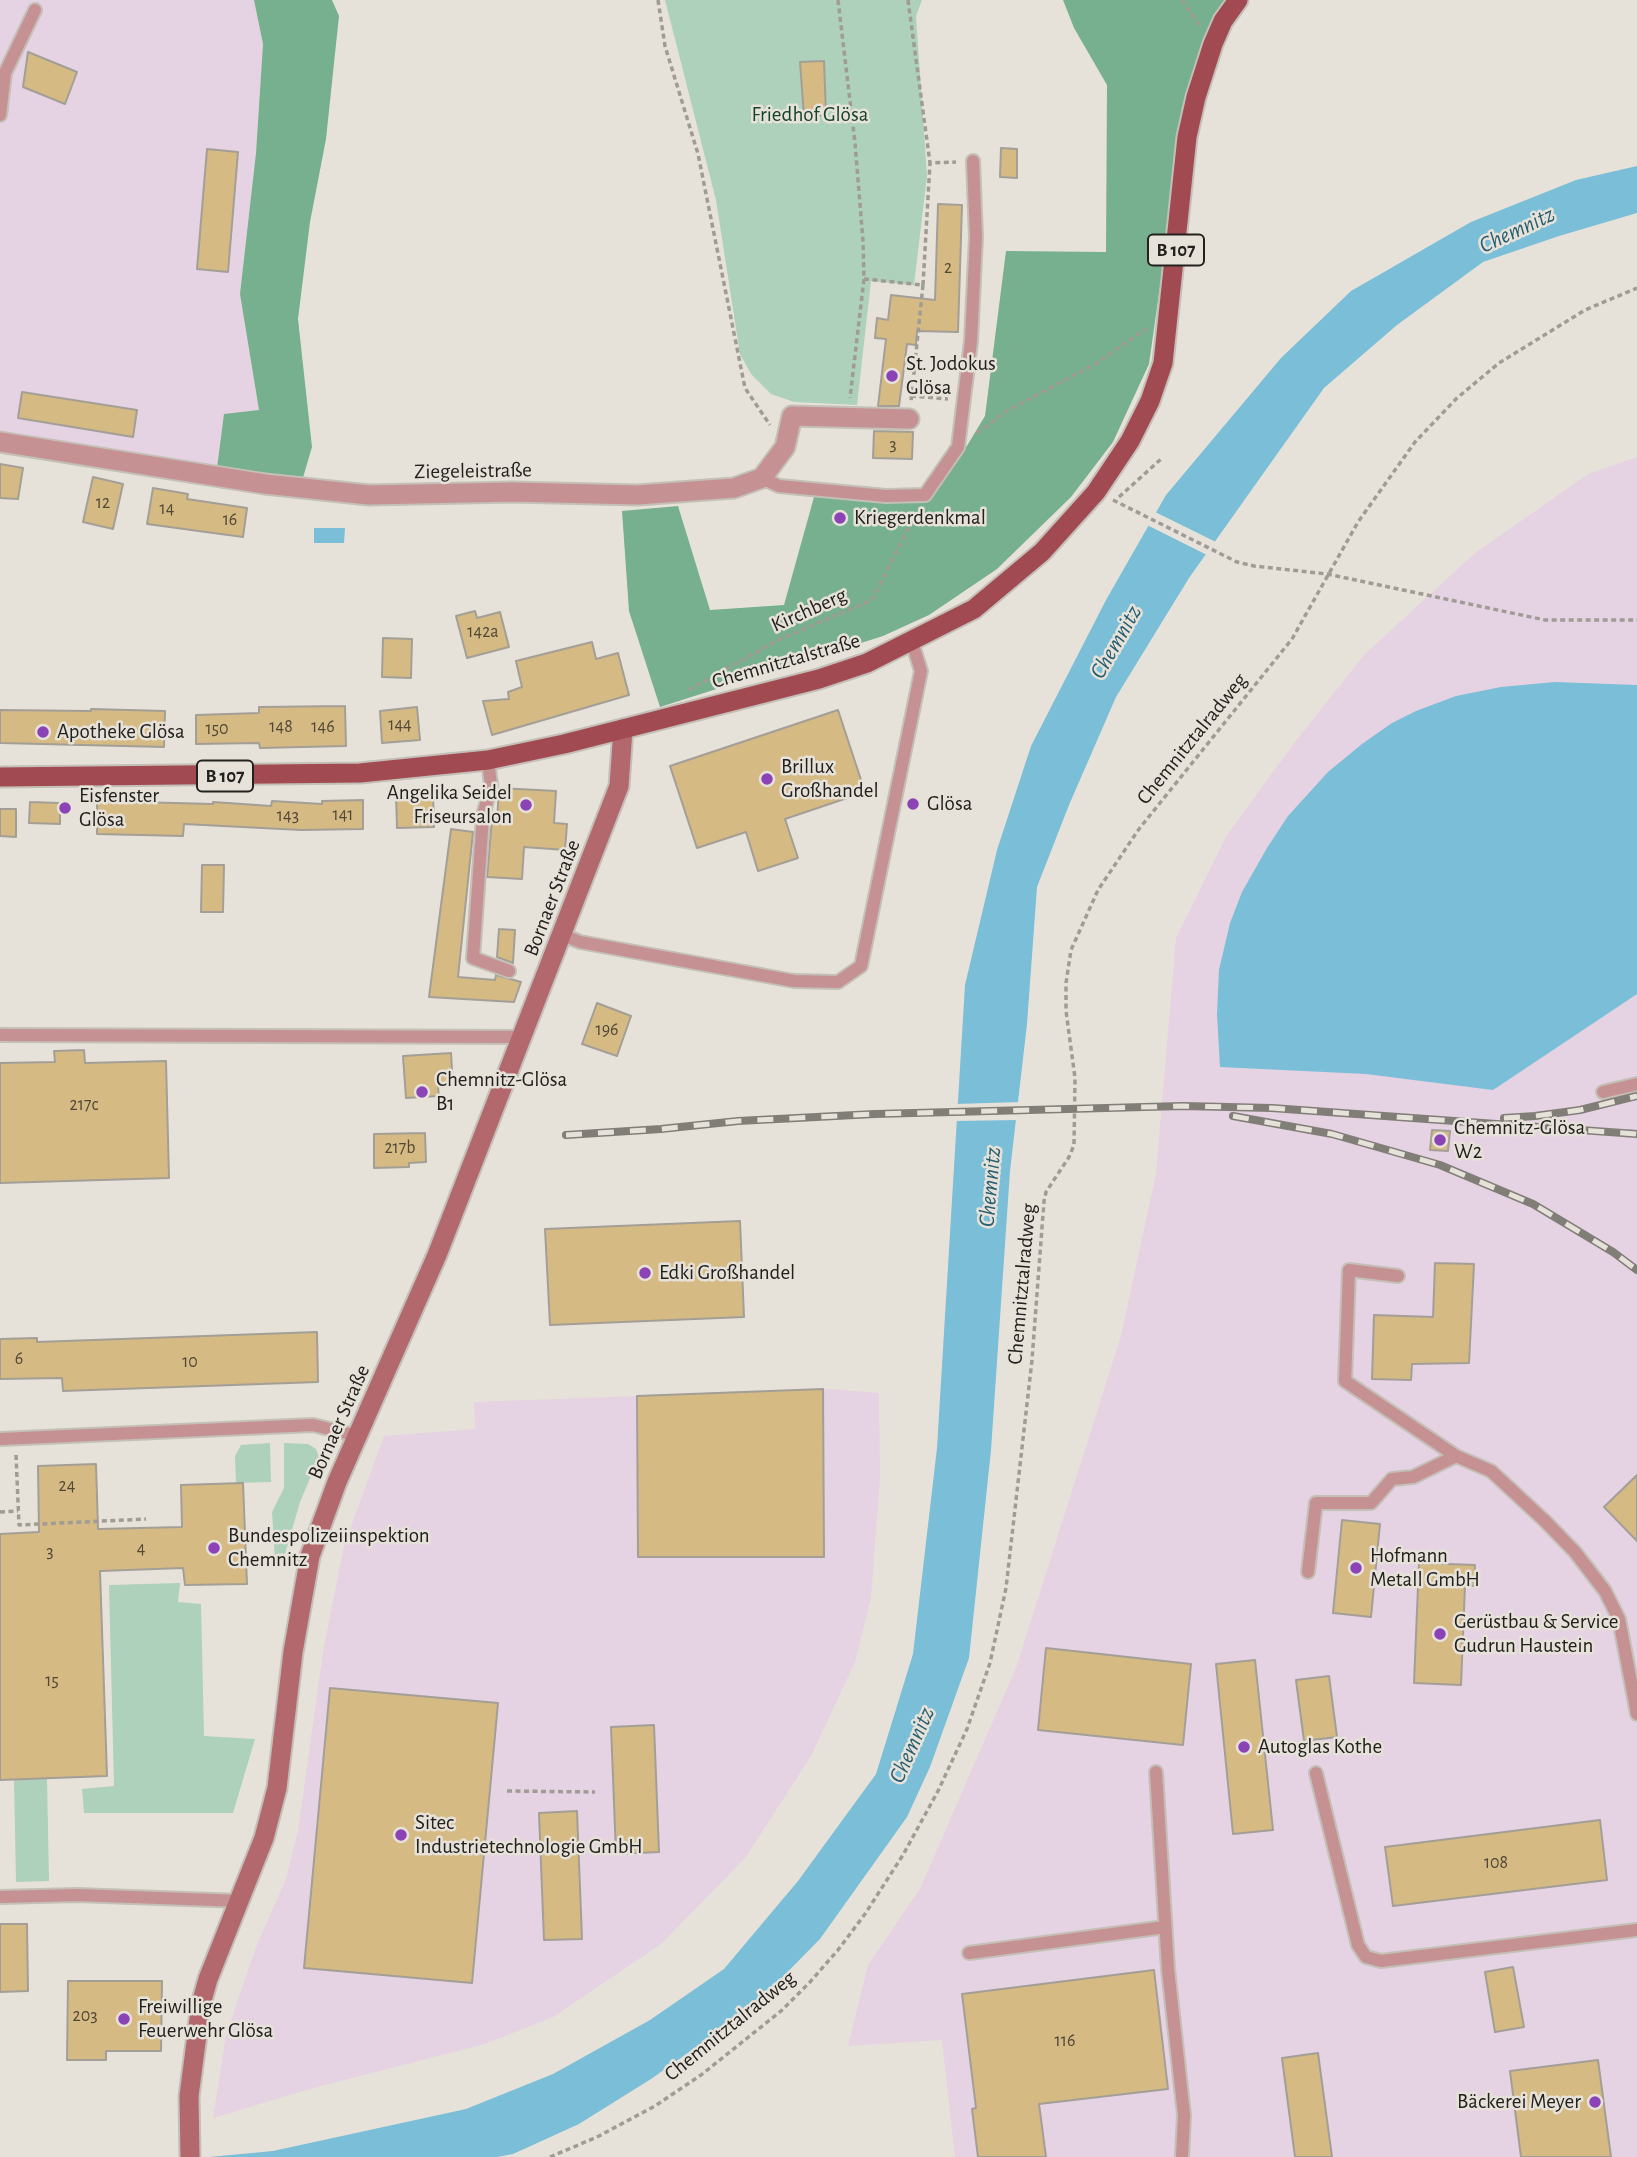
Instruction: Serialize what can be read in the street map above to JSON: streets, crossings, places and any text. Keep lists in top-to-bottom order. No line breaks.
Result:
{"streets":{"main road":["B 107","Chemnitztalstraße","Bornaer Straße"],"street":["Ziegeleistraße"],"path":["Kirchberg","Chemnitztalradweg"]},"crossings":[["Kirchberg","Chemnitztalstraße"],["Chemnitztalstraße","Bornaer Straße"]],"water":["Chemnitz"],"parks":["Friedhof Glösa"],"places":["St. Jodokus Glösa","Kriegerdenkmal","Apotheke Glösa","Brillux Großhandel","Glösa","Angelika Seidel Friseursalon","Eisfenster Glösa","Chemnitz-Glösa B1","Chemnitz-Glösa W2","Edki Großhandel","Bundespolizeiinspektion Chemnitz","Hofmann Metall GmbH","Gerüstbau & Service Gudrun Haustein","Autoglas Kothe","Sitec Industrietechnologie GmbH","Freiwillige Feuerwehr Glösa","Bäckerei Meyer"],"house_numbers":["2","3","12","14","16","142a","144","148","146","150","141","143","196","217c","217b","6","10","24","4","3","15","108","203","116"]}
